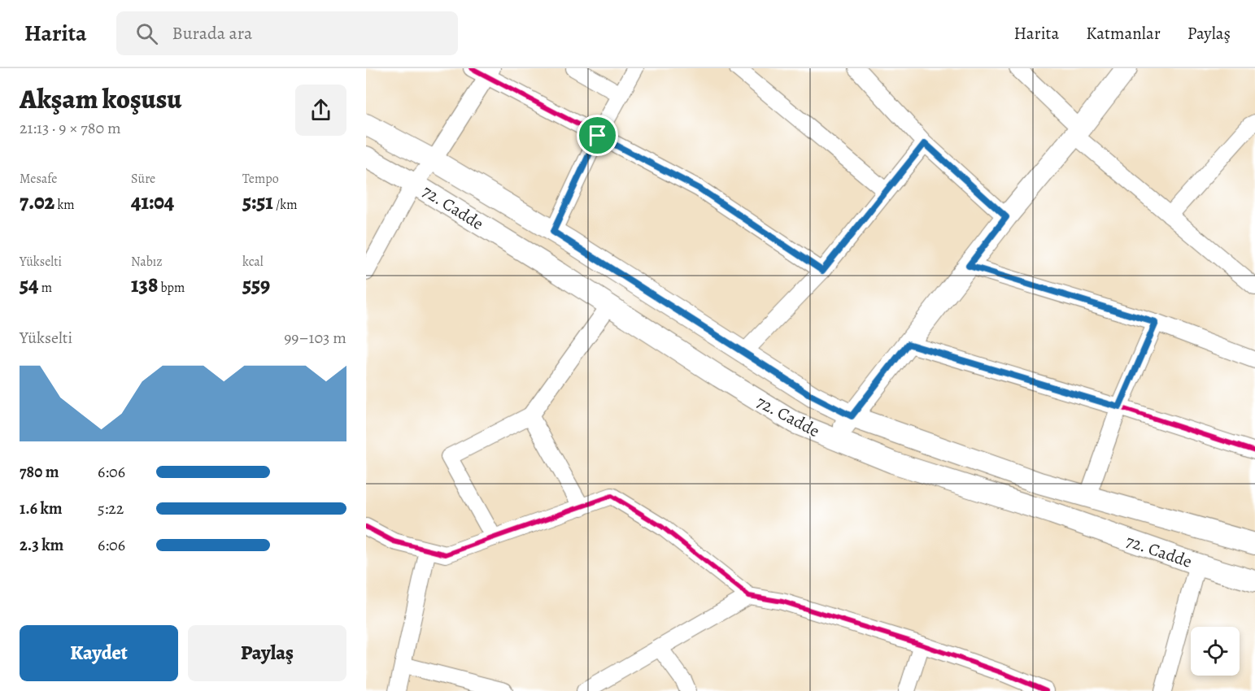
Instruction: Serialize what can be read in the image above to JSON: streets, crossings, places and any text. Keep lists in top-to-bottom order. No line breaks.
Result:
{"streets":{"main road":["72. Cadde"]},"page":{"header":"Harita","search":"Burada ara","nav":["Harita","Katmanlar","Paylaş"],"heading":["Akşam koşusu","21:13 · 9 × 780 m"],"stats":[["Mesafe","7.02 km"],["Süre","41:04"],["Tempo","5:51 /km"],["Yükselti","54 m"],["Nabız","138 bpm"],["kcal","559"]],"chart":["Yükselti","99–103 m"],"list":[{"name":"780 m","note":"6:06"},{"name":"1.6 km","note":"5:22"},{"name":"2.3 km","note":"6:06"}],"buttons":["Kaydet","Paylaş"]}}
